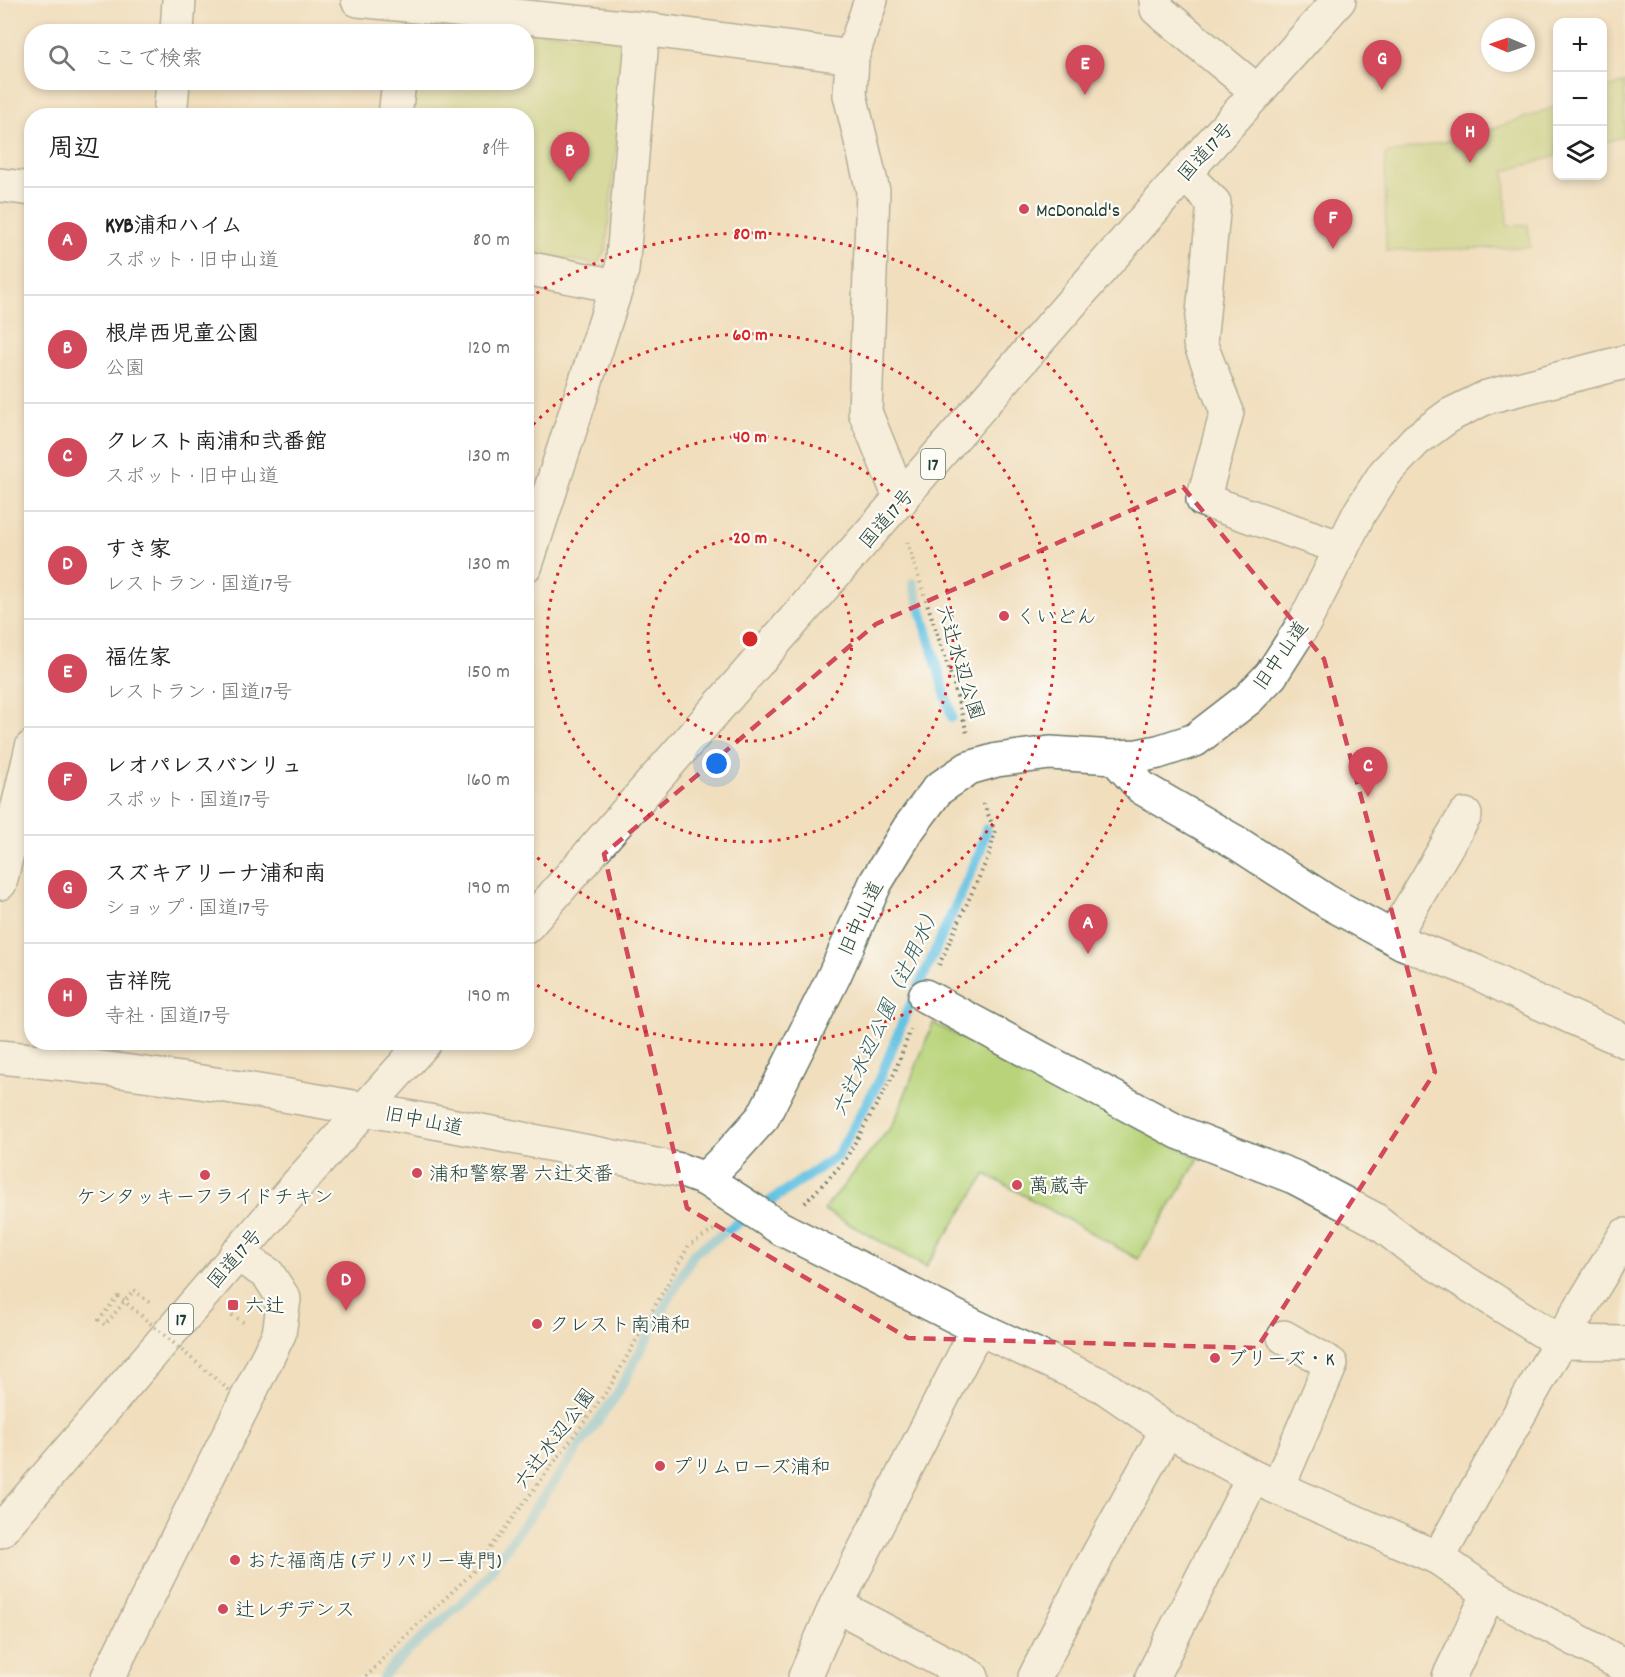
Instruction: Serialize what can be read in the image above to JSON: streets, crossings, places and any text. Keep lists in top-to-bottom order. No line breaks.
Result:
{"streets":{"main road":["国道17号","17","旧中山道"],"path":["六辻水辺公園"]},"crossings":[["国道17号","旧中山道"],["旧中山道","六辻水辺公園"]],"water":["六辻水辺公園（辻用水）"],"places":{"other":["McDonald's","くいどん","浦和警察署 六辻交番","ケンタッキーフライドチキン","萬蔵寺","クレスト南浦和","ブリーズ・K","プリムローズ浦和","おた福商店 (デリバリー専門)","辻レヂデンス"],"transit":["六辻"]},"north":"left","page":{"map_buttons":["+","−"],"search":"ここで検索","pins":["G","E","H","B","F","C","A","D"],"heading":["周辺","8件"],"list":[{"mark":"A","name":"KYB浦和ハイム","note":"スポット · 旧中山道","value":"80 m"},{"mark":"B","name":"根岸西児童公園","note":"公園","value":"120 m"},{"mark":"C","name":"クレスト南浦和弐番館","note":"スポット · 旧中山道","value":"130 m"},{"mark":"D","name":"すき家","note":"レストラン · 国道17号","value":"130 m"},{"mark":"E","name":"福佐家","note":"レストラン · 国道17号","value":"150 m"},{"mark":"F","name":"レオパレスバンリュ","note":"スポット · 国道17号","value":"160 m"},{"mark":"G","name":"スズキアリーナ浦和南","note":"ショップ · 国道17号","value":"190 m"},{"mark":"H","name":"吉祥院","note":"寺社 · 国道17号","value":"190 m"}]},"rings":["80 m","60 m","40 m","20 m"]}
